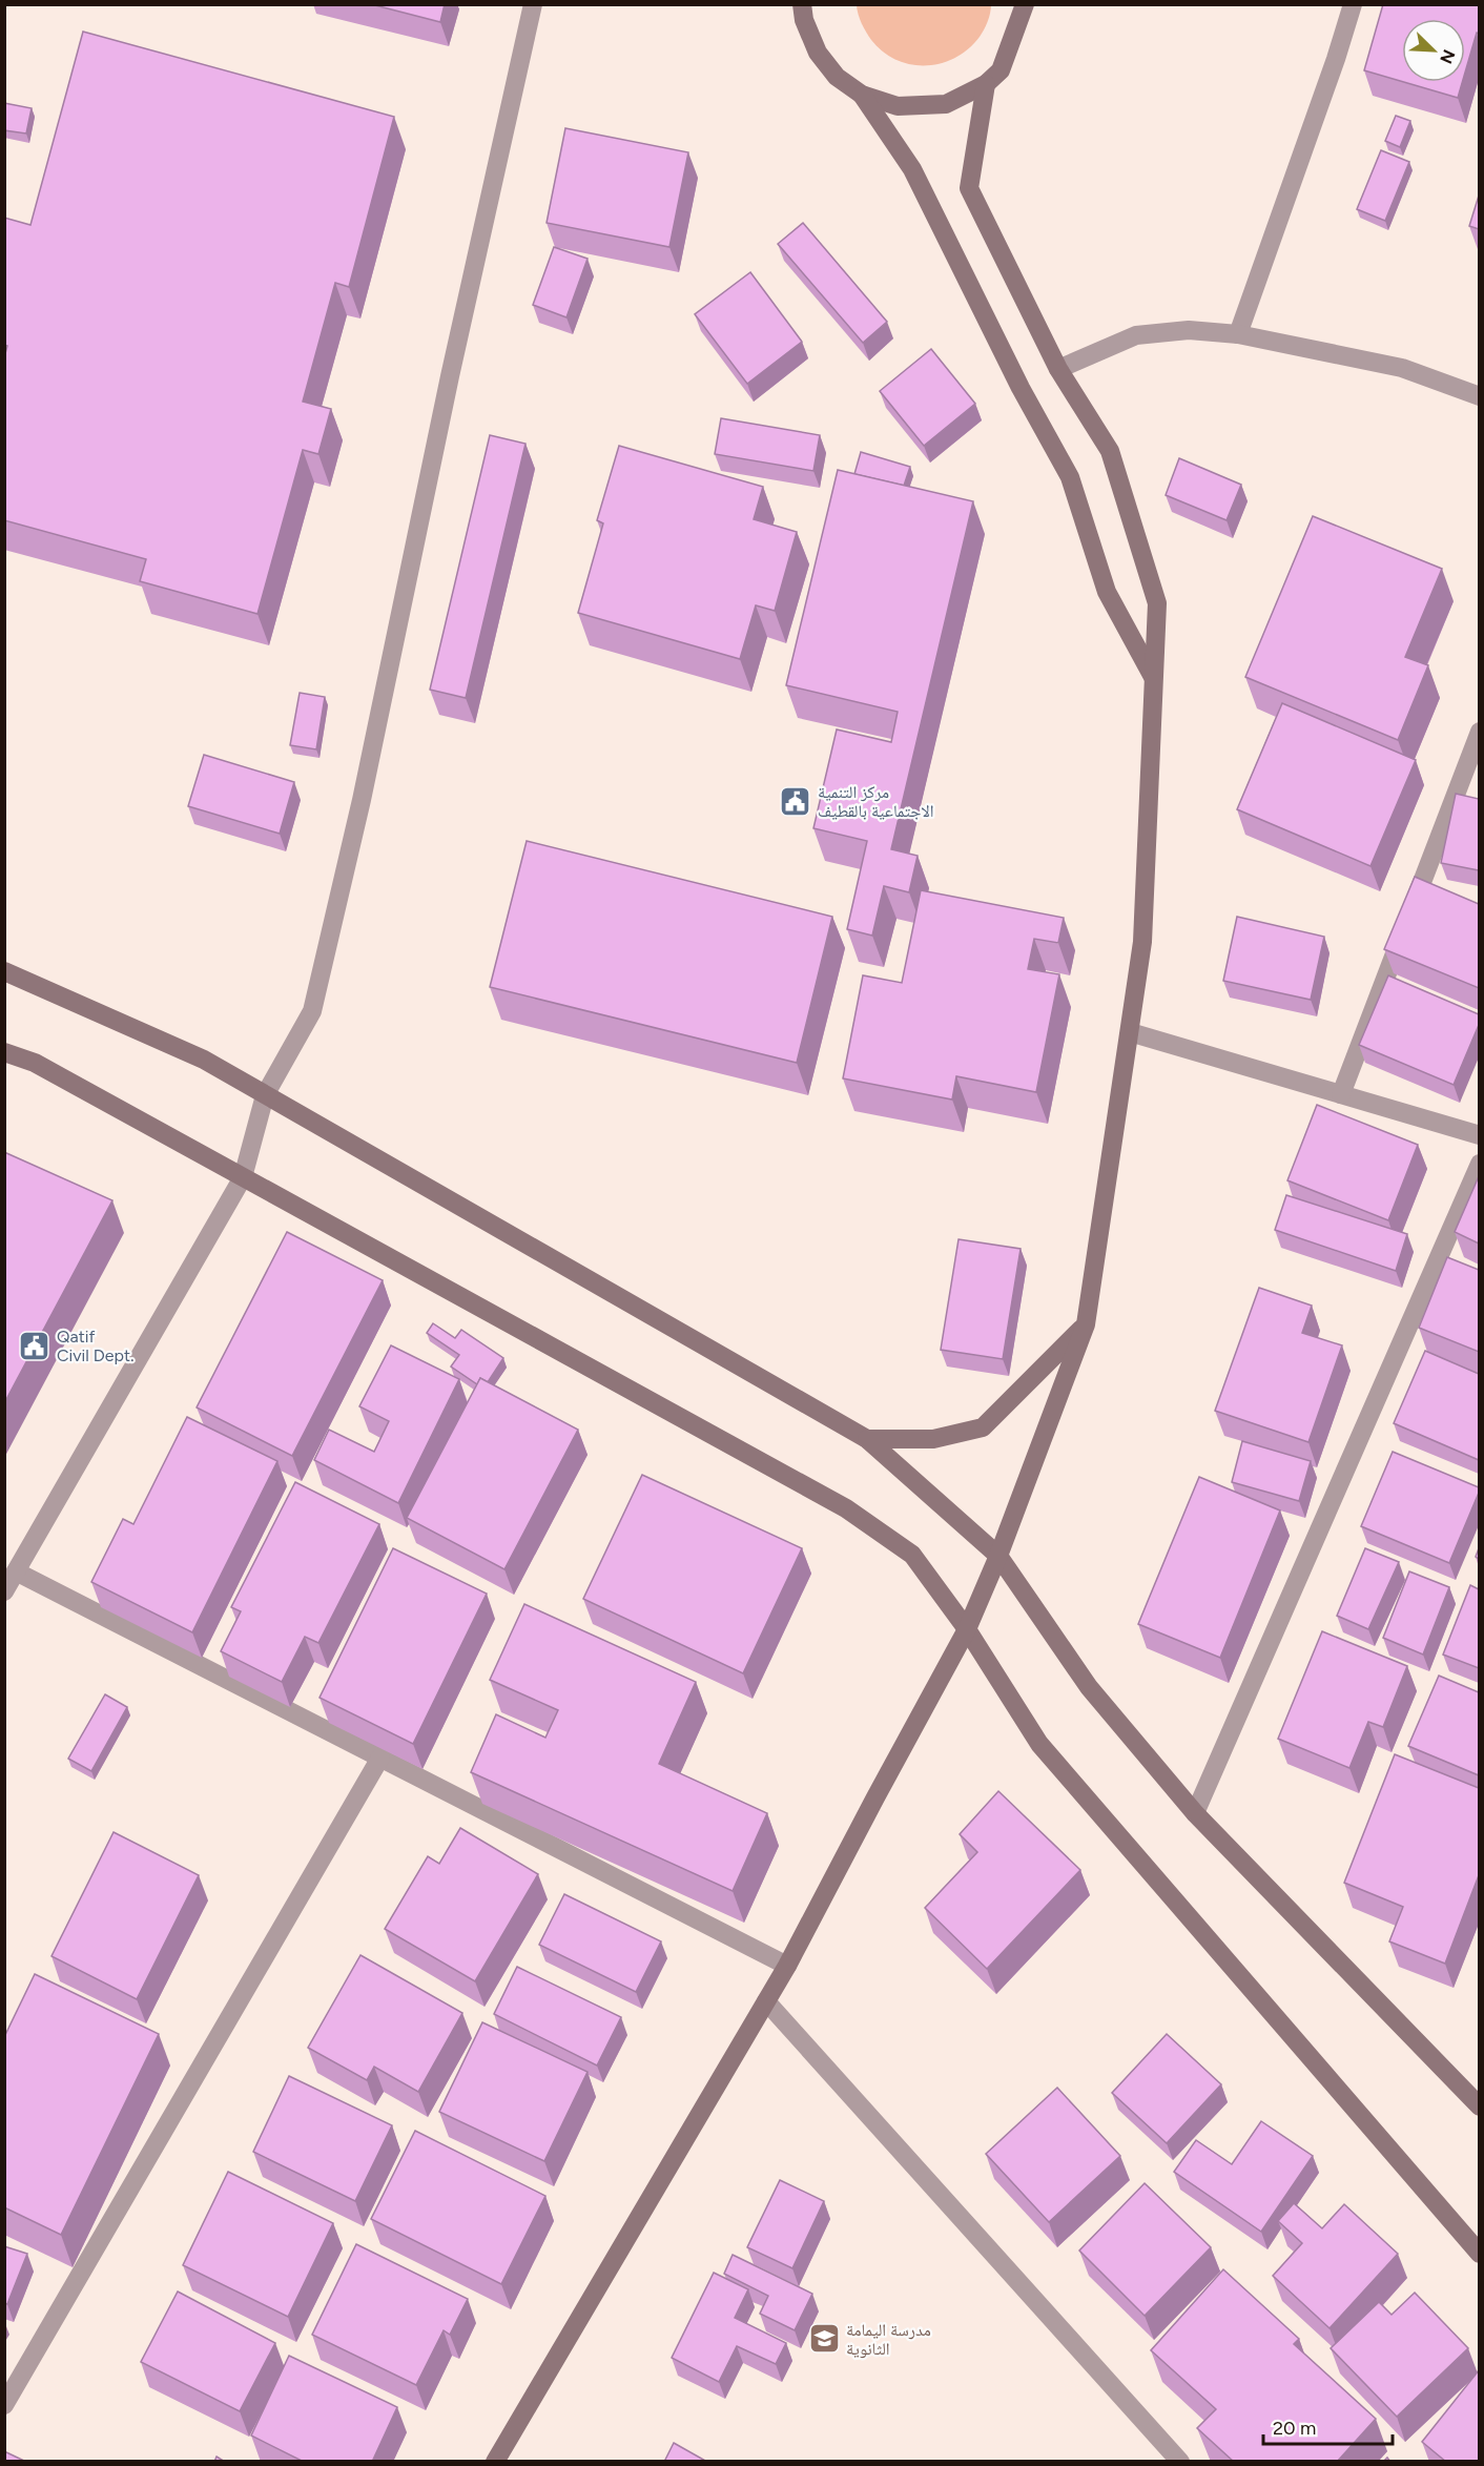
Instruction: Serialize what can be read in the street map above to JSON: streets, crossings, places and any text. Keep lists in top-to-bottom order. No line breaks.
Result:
{"places":{"public building":["مركز التنمية الاجتماعية بالقطيف","Qatif Civil Dept."],"school or university":["مدرسة اليمامة الثانوية"]},"scale_bar":"20 m","north":"bottom right"}
